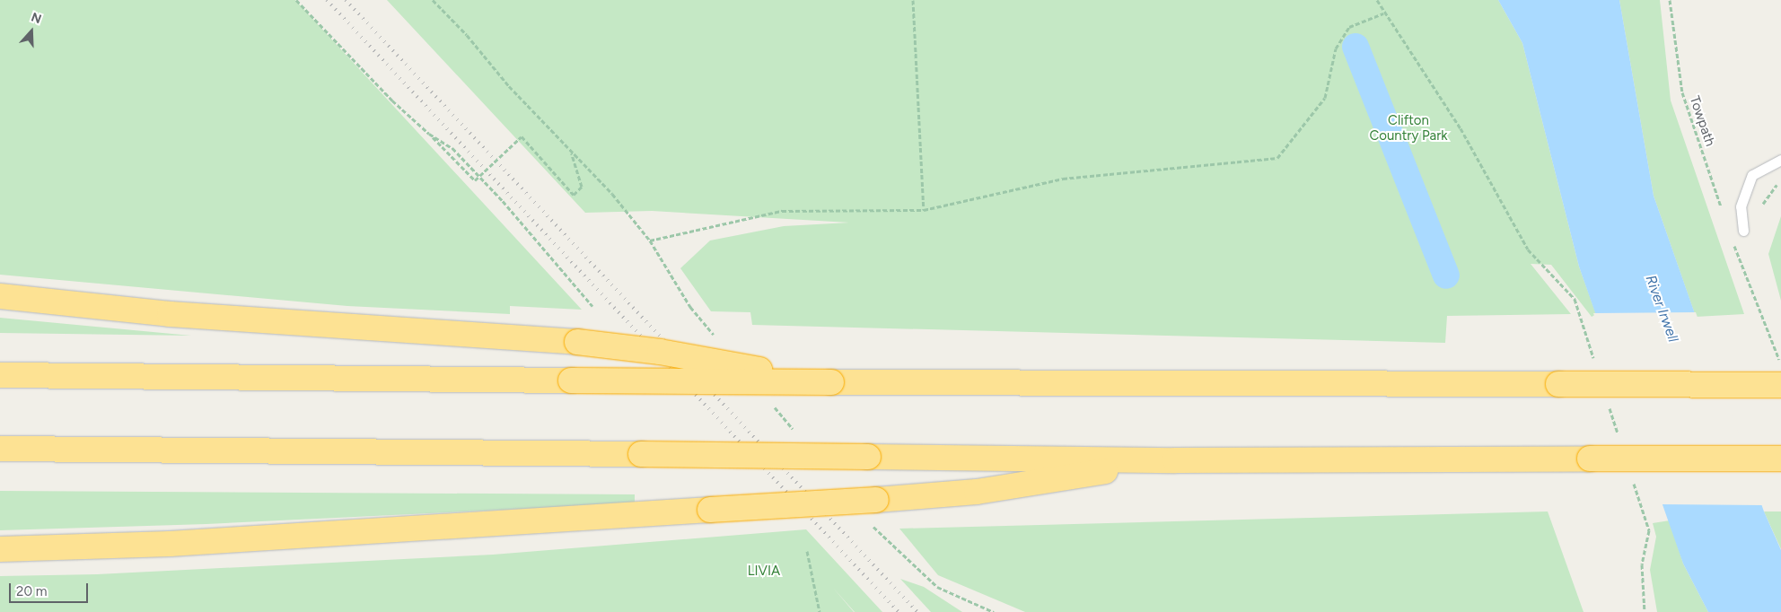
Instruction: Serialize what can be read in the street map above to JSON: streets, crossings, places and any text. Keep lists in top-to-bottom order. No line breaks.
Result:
{"streets":{"path":["Towpath"]},"water":["River Irwell"],"parks":["Clifton Country Park","LIVIA"],"scale_bar":"20 m","north":"top"}
